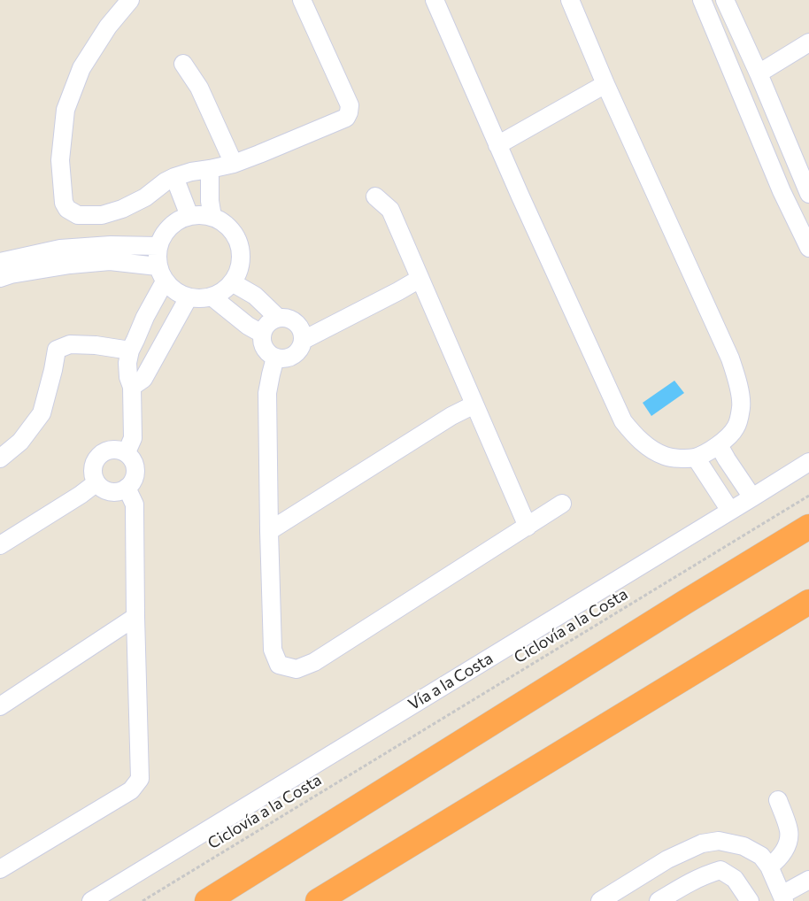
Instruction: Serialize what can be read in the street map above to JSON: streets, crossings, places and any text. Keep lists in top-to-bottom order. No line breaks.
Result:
{"streets":{"street":["Vía a la Costa"],"path":["Ciclovía a la Costa"]}}
